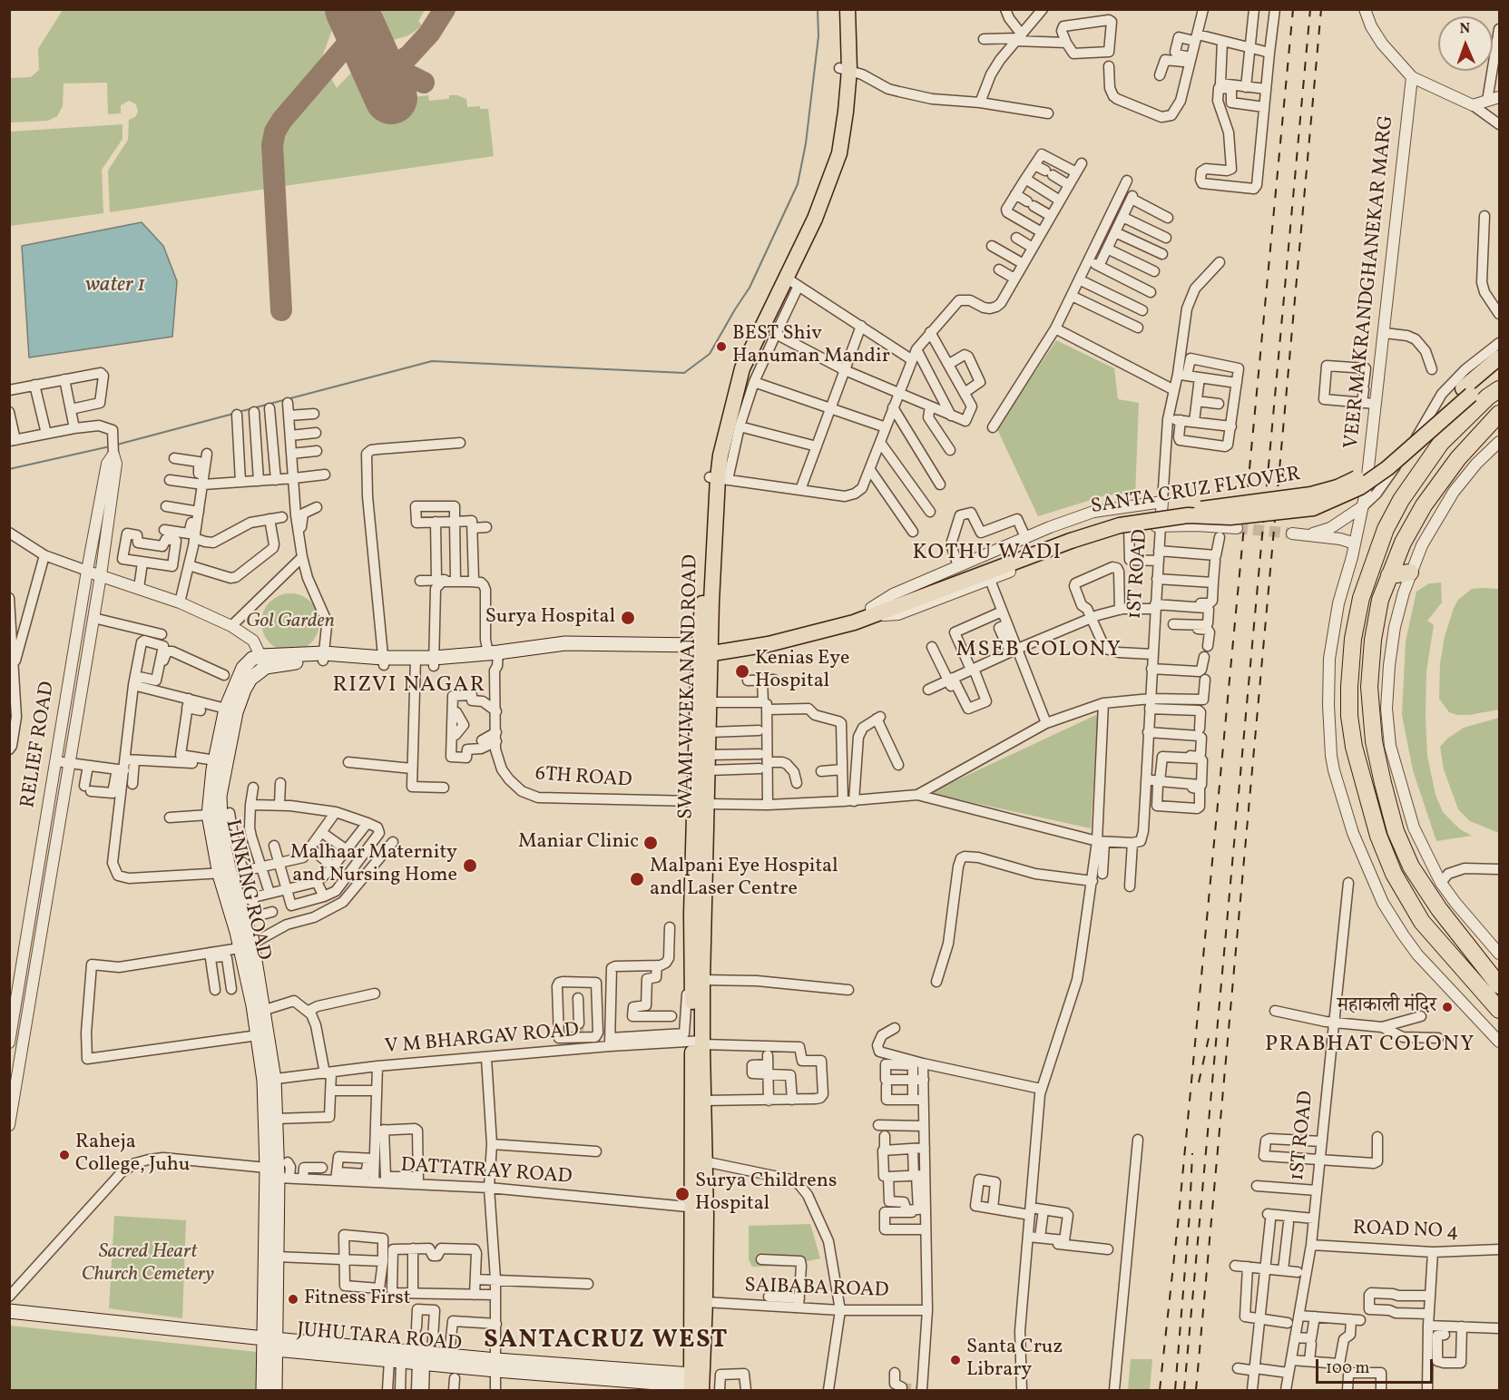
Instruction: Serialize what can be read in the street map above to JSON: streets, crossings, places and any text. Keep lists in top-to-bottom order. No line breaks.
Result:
{"streets":{"main road":["SANTA CRUZ FLYOVER","SWAMI VIVEKANAND ROAD","LINKING ROAD","JUHU TARA ROAD"],"street":["VEER MAKRANDGHANEKAR MARG","1ST ROAD","RELIEF ROAD","6TH ROAD","V M BHARGAV ROAD","DATTATRAY ROAD","ROAD NO 4","SAIBABA ROAD"]},"crossings":[["SANTA CRUZ FLYOVER","SWAMI VIVEKANAND ROAD"],["1ST ROAD","ROAD NO 4"],["SWAMI VIVEKANAND ROAD","6TH ROAD"],["SWAMI VIVEKANAND ROAD","V M BHARGAV ROAD"],["SWAMI VIVEKANAND ROAD","DATTATRAY ROAD"],["SWAMI VIVEKANAND ROAD","SAIBABA ROAD"],["SWAMI VIVEKANAND ROAD","JUHU TARA ROAD"],["LINKING ROAD","V M BHARGAV ROAD"],["LINKING ROAD","DATTATRAY ROAD"],["LINKING ROAD","JUHU TARA ROAD"]],"districts":["KOTHU WADI","MSEB COLONY","RIZVI NAGAR","PRABHAT COLONY","SANTACRUZ WEST"],"water":["water 1"],"parks":["Gol Garden","Sacred Heart Church Cemetery"],"places":["BEST Shiv Hanuman Mandir","Surya Hospital","Kenias Eye Hospital","Maniar Clinic","Malhaar Maternity and Nursing Home","Malpani Eye Hospital and Laser Centre","महाकाली मंदिर","Raheja College, Juhu","Surya Childrens Hospital","Fitness First","Santa Cruz Library"],"scale_bar":"100 m","north":"top"}
